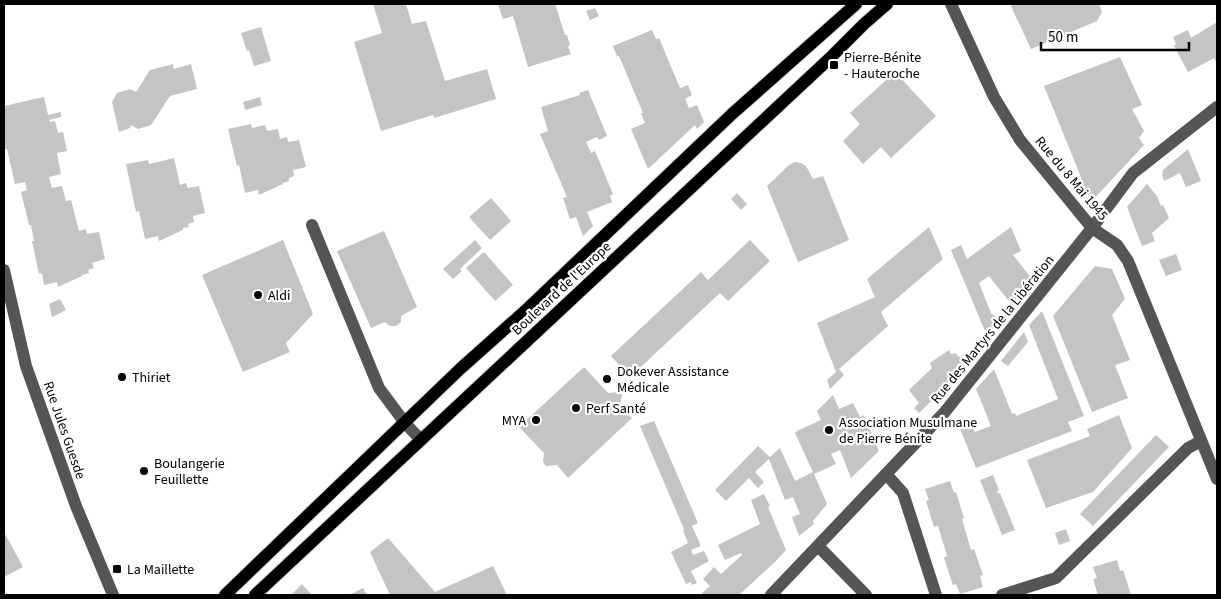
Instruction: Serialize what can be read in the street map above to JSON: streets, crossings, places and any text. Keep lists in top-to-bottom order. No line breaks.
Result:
{"streets":{"main road":["Boulevard de l'Europe"],"street":["Rue du 8 Mai 1945","Rue des Martyrs de la Libération","Rue Jules Guesde"]},"crossings":[["Rue du 8 Mai 1945","Rue des Martyrs de la Libération"]],"places":{"transit":["Pierre-Bénite - Hauteroche","La Maillette"],"other":["Aldi","Thiriet","Dokever Assistance Médicale","Perf Santé","MYA","Association Musulmane de Pierre Bénite","Boulangerie Feuillette"]},"scale_bar":"50 m"}
